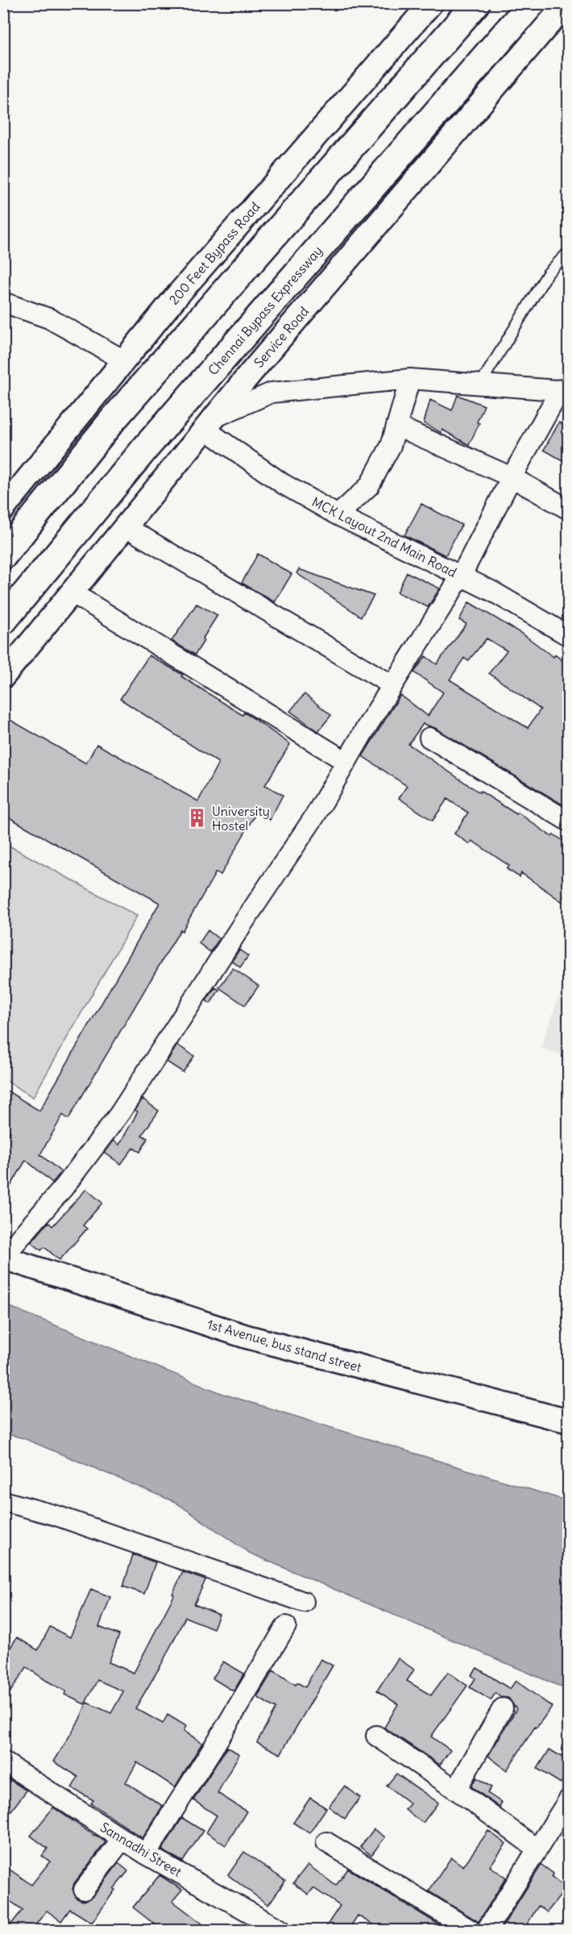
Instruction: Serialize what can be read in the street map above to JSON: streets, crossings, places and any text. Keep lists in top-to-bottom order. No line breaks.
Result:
{"streets":{"highway":["Chennai Bypass Expressway"],"street":["200 Feet Bypass Road","Service Road","MCK Layout 2nd Main Road","1st Avenue, bus stand street","Sannadhi Street"]},"crossings":[["Service Road","MCK Layout 2nd Main Road"]],"places":{"building":["University Hostel"]}}
